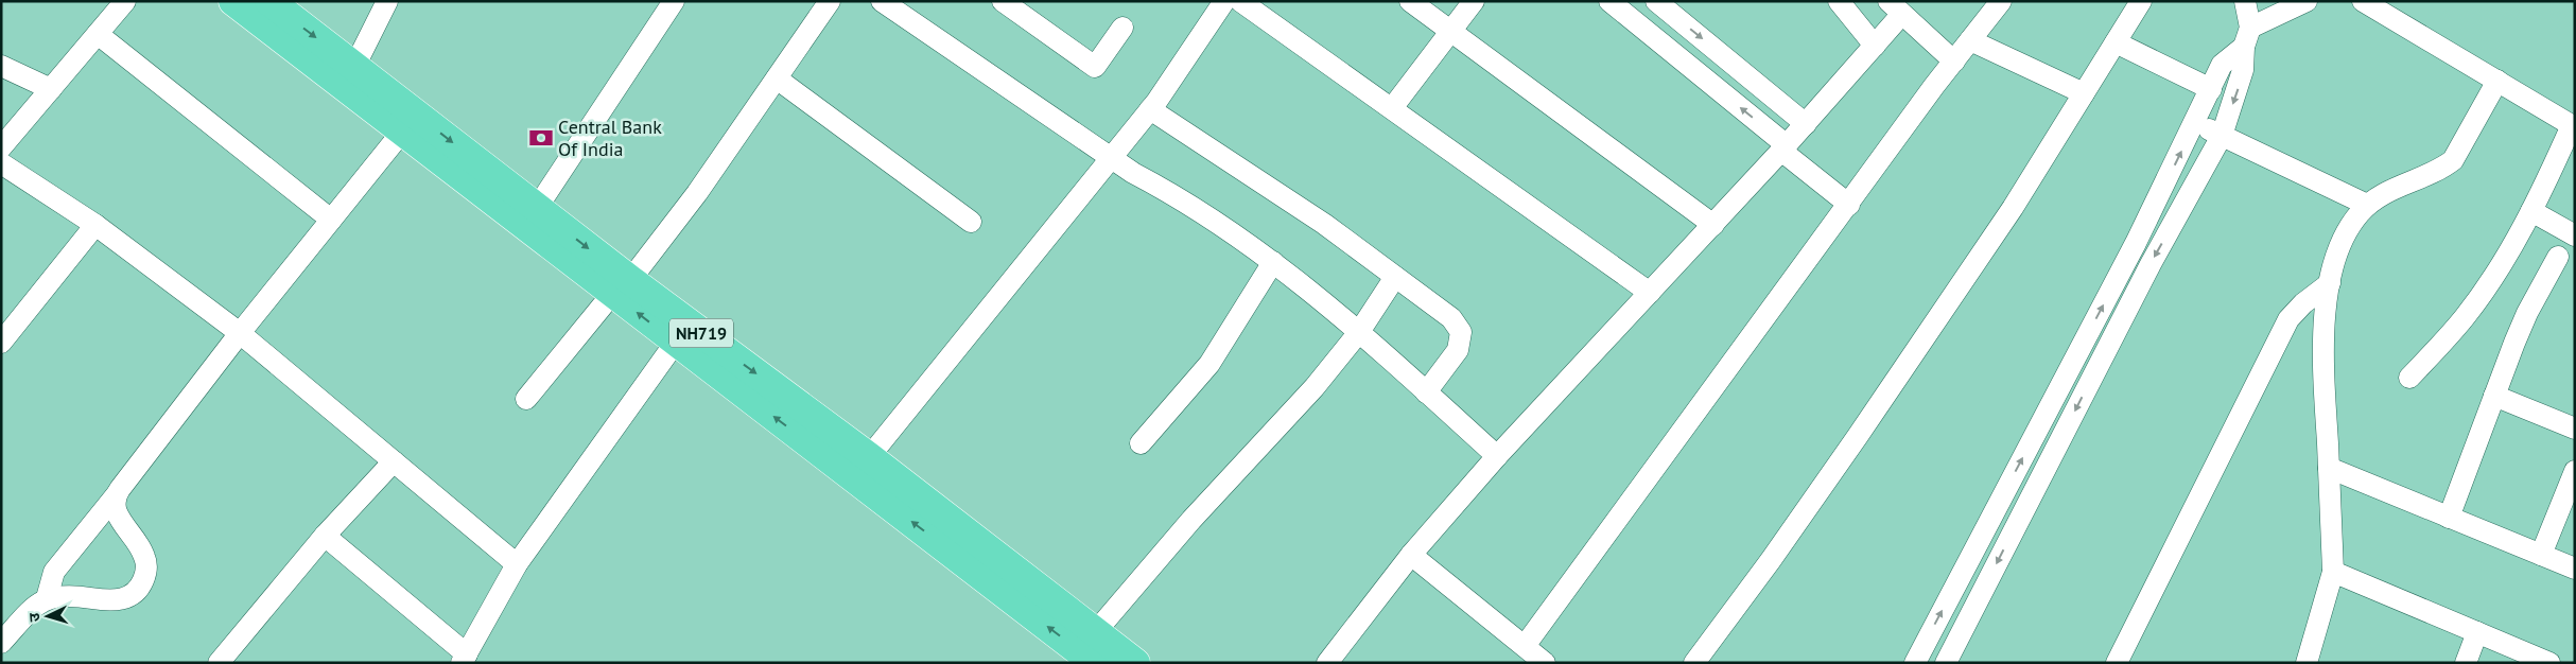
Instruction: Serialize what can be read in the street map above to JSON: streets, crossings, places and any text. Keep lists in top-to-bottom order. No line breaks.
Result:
{"streets":{"highway":["NH719"]},"places":{"bank":["Central Bank Of India"]},"north":"left"}
